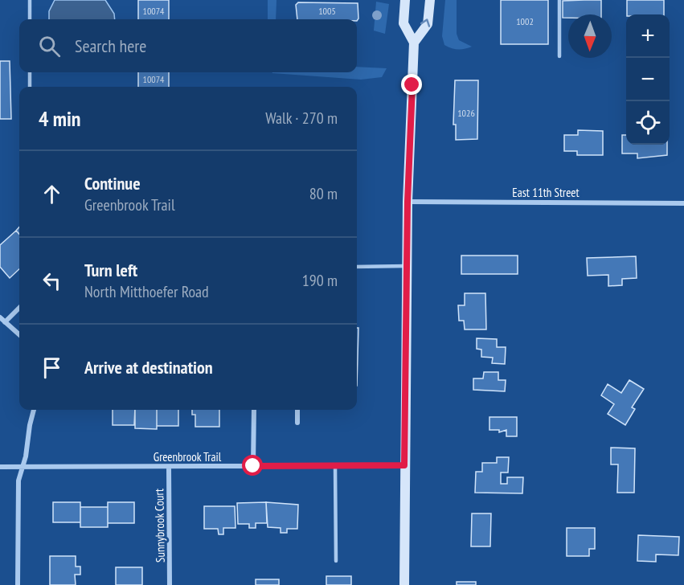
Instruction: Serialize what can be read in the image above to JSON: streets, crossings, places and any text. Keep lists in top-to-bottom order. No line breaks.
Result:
{"streets":{"street":["East 11th Street","Greenbrook Trail","Sunnybrook Court"]},"crossings":[["Greenbrook Trail","Sunnybrook Court"]],"house_numbers":["10074","1005","1002","10074","1026"],"north":"bottom","page":{"map_buttons":["+","−"],"search":"Search here","heading":["4 min","Walk · 270 m"],"list":[["Continue","Greenbrook Trail","80 m"],["Turn left","North Mitthoefer Road","190 m"],"Arrive at destination"]}}
